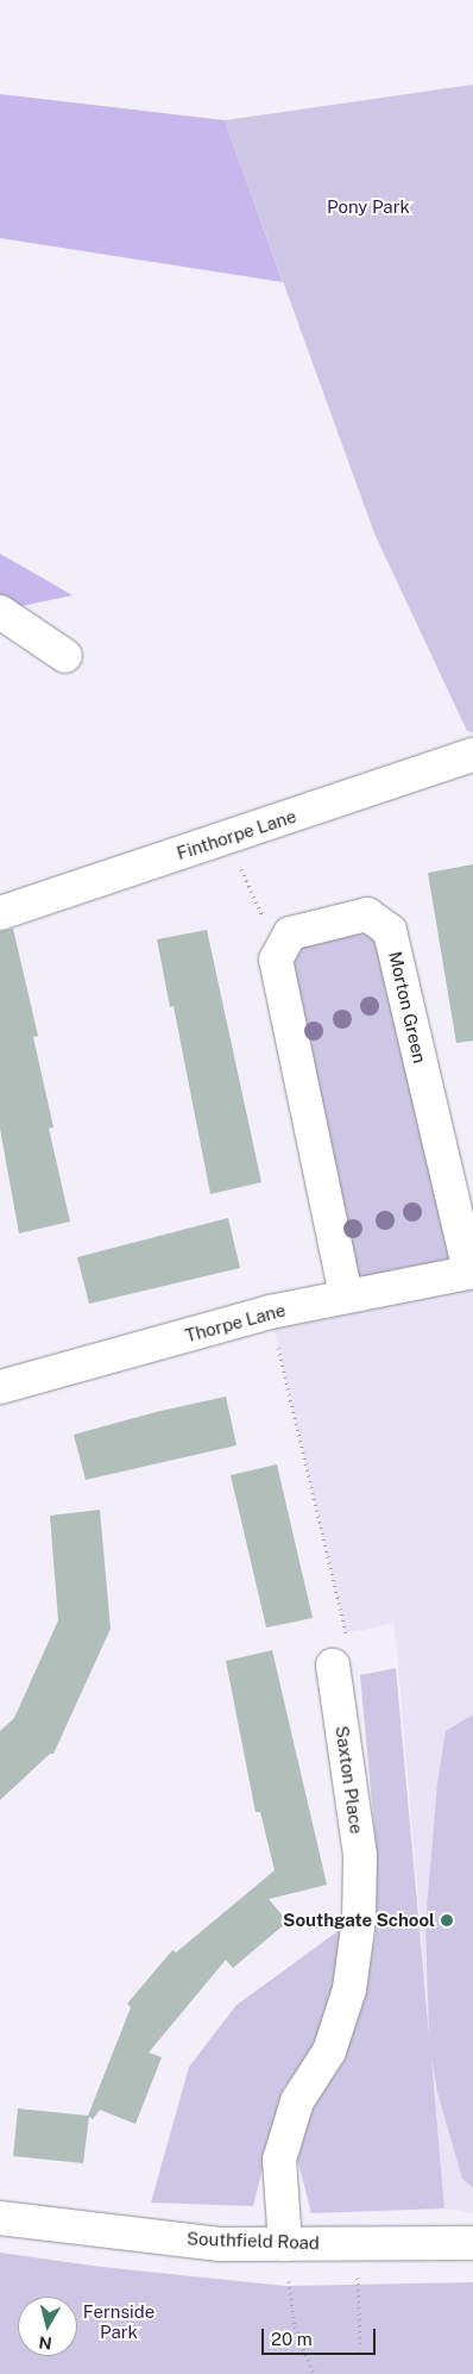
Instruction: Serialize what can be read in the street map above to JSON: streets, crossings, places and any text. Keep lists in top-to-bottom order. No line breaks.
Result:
{"streets":{"street":["Finthorpe Lane","Morton Green","Thorpe Lane","Saxton Place","Southfield Road"]},"crossings":[["Morton Green","Thorpe Lane"],["Saxton Place","Southfield Road"]],"parks":["Pony Park","Fernside Park"],"places":["Southgate School"],"scale_bar":"20 m","north":"bottom"}
